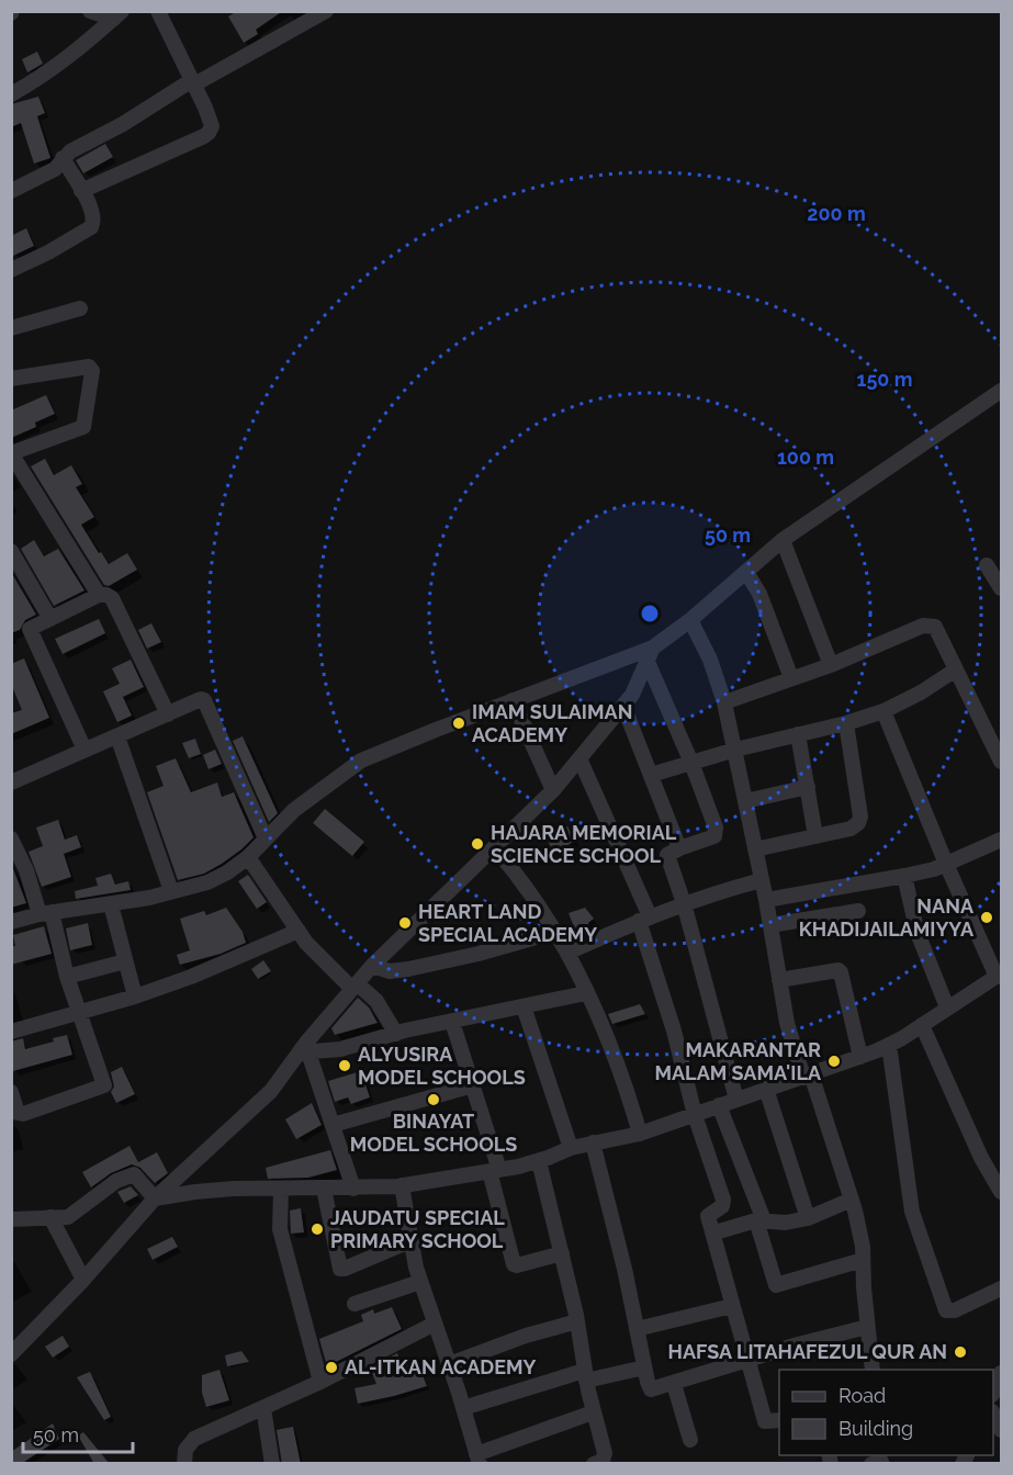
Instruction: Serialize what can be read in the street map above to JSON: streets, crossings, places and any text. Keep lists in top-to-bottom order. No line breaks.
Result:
{"places":["IMAM SULAIMAN ACADEMY","HAJARA MEMORIAL SCIENCE SCHOOL","NANA KHADIJAILAMIYYA","HEART LAND SPECIAL ACADEMY","MAKARANTAR MALAM SAMA'ILA","ALYUSIRA MODEL SCHOOLS","BINAYAT MODEL SCHOOLS","JAUDATU SPECIAL PRIMARY SCHOOL","HAFSA LITAHAFEZUL QUR AN","AL-ITKAN ACADEMY"],"legend":["Road","Building"],"scale_bar":"50 m","rings":["200 m","150 m","100 m","50 m"]}
